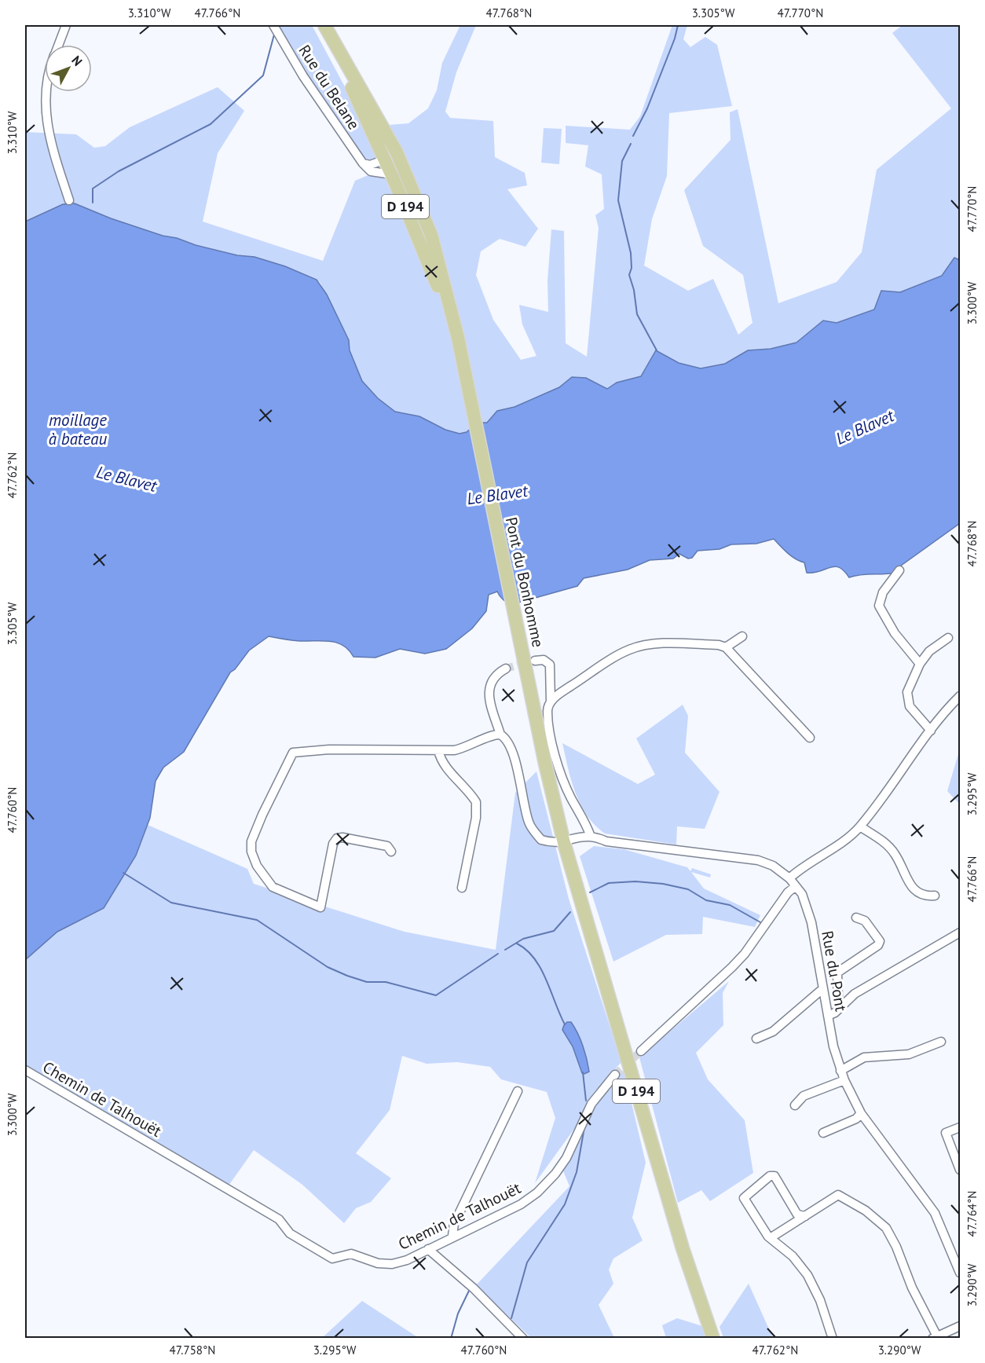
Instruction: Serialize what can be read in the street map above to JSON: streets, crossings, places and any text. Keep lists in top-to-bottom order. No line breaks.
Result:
{"streets":{"main road":["D 194","Pont du Bonhomme"],"street":["Rue du Belane","Rue du Pont","Chemin de Talhouët"]},"crossings":[["D 194","Pont du Bonhomme"],["D 194","Rue du Pont"]],"water":["moillage à bateau","Le Blavet"],"north":"top right","coordinates":["3.310°W","47.766°N","47.768°N","3.305°W","47.770°N","3.300°W","47.762°N","3.295°W","47.760°N","47.764°N","3.290°W","47.758°N"]}
